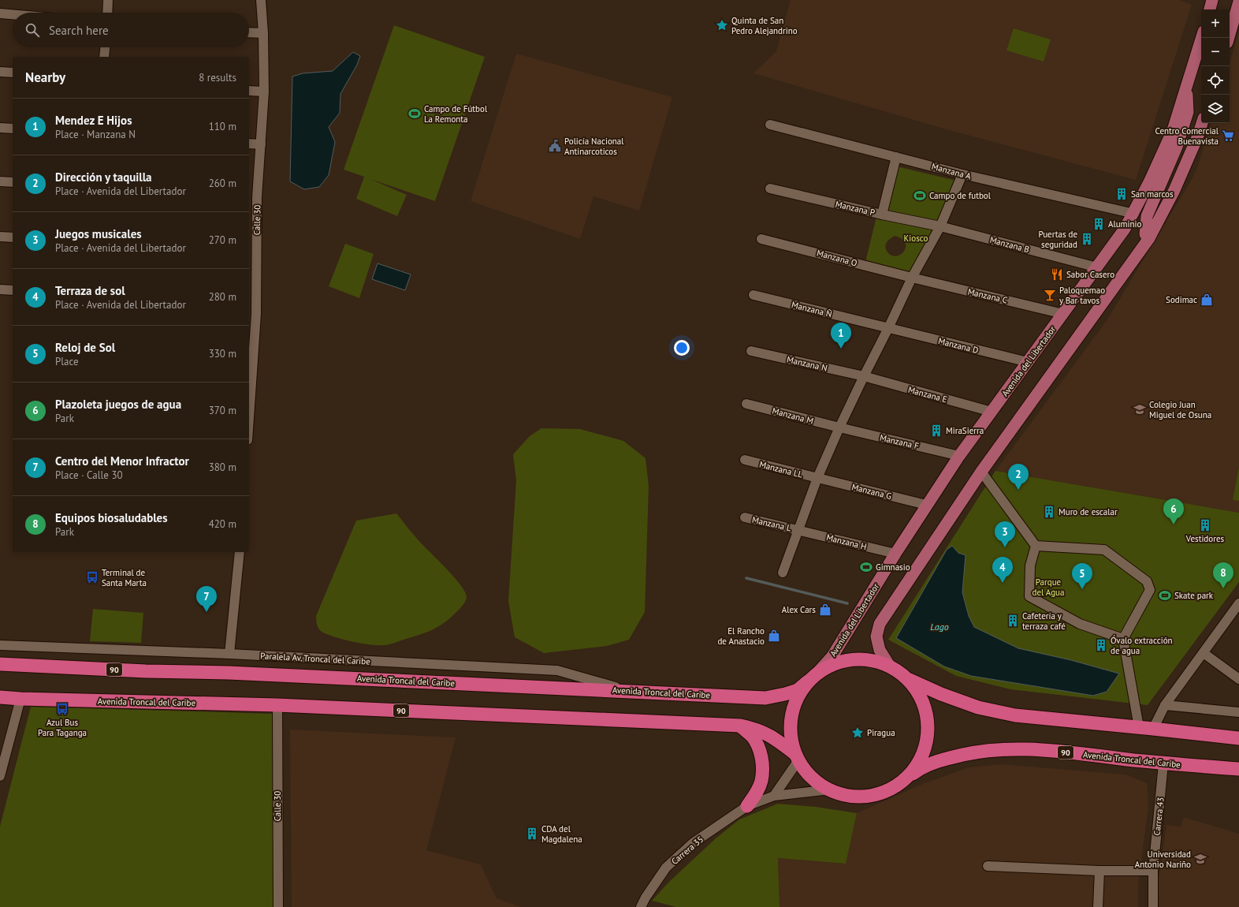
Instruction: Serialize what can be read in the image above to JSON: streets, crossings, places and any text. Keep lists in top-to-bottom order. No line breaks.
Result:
{"streets":{"highway":["90","Avenida Troncal del Caribe"],"main road":["Avenida del Libertador"],"street":["Manzana A","Manzana P","Calle 30","Manzana B","Manzana O","Manzana C","Manzana Ñ","Manzana D","Manzana N","Manzana E","Manzana M","Manzana F","Manzana LL","Manzana G","Manzana L","Manzana H","Paralela Av. Troncal del Caribe","Carrera 43","Carrera 35"]},"crossings":[["Manzana A","Avenida del Libertador"],["Manzana P","Manzana B"],["Calle 30","Avenida Troncal del Caribe"],["Manzana B","Avenida del Libertador"],["Manzana O","Manzana C"],["Manzana C","Avenida del Libertador"],["Manzana Ñ","Manzana D"],["Manzana D","Avenida del Libertador"],["Avenida del Libertador","Manzana E"],["Avenida del Libertador","Manzana F"],["Avenida del Libertador","Manzana G"],["Avenida del Libertador","Manzana H"],["Avenida del Libertador","Avenida Troncal del Caribe"],["Manzana N","Manzana E"],["Manzana M","Manzana F"],["Manzana LL","Manzana G"],["Manzana L","Manzana H"],["Paralela Av. Troncal del Caribe","Avenida Troncal del Caribe"],["Avenida Troncal del Caribe","Carrera 43"]],"water":["Lago"],"parks":["Kiosco","Parque del Agua"],"places":{"place":["Quinta de San Pedro Alejandrino","Piragua"],"sports":["Campo de Fútbol La Remonta","Campo de futbol","Gimnasio","Skate park"],"supermarket":["Centro Comercial Buenavista"],"public building":["Policía Nacional Antinarcoticos"],"building":["San marcos","Aluminio","Puertas de seguridad","MiraSierra","Muro de escalar","Vestidores","Cafetería y terraza café","Óvalo extracción de agua","CDA del Magdalena"],"restaurant":["Sabor Casero"],"bar":["Paloquemao y Bar tavos"],"shop":["Sodimac","Alex Cars","El Rancho de Anastacio"],"school or university":["Colegio Juan Miguel de Osuna","Universidad Antonio Nariño"],"bus stop":["Terminal de Santa Marta","Azul Bus Para Taganga"]},"page":{"map_buttons":["+","−"],"search":"Search here","heading":["Nearby","8 results"],"list":[{"mark":"1","name":"Mendez E Hijos","note":"Place · Manzana N","value":"110 m"},{"mark":"2","name":"Dirección y taquilla","note":"Place · Avenida del Libertador","value":"260 m"},{"mark":"3","name":"Juegos musicales","note":"Place · Avenida del Libertador","value":"270 m"},{"mark":"4","name":"Terraza de sol","note":"Place · Avenida del Libertador","value":"280 m"},{"mark":"5","name":"Reloj de Sol","note":"Place","value":"330 m"},{"mark":"6","name":"Plazoleta juegos de agua","note":"Park","value":"370 m"},{"mark":"7","name":"Centro del Menor Infractor","note":"Place · Calle 30","value":"380 m"},{"mark":"8","name":"Equipos biosaludables","note":"Park","value":"420 m"}],"pins":["1","2","6","3","4","8","5","7"]}}
